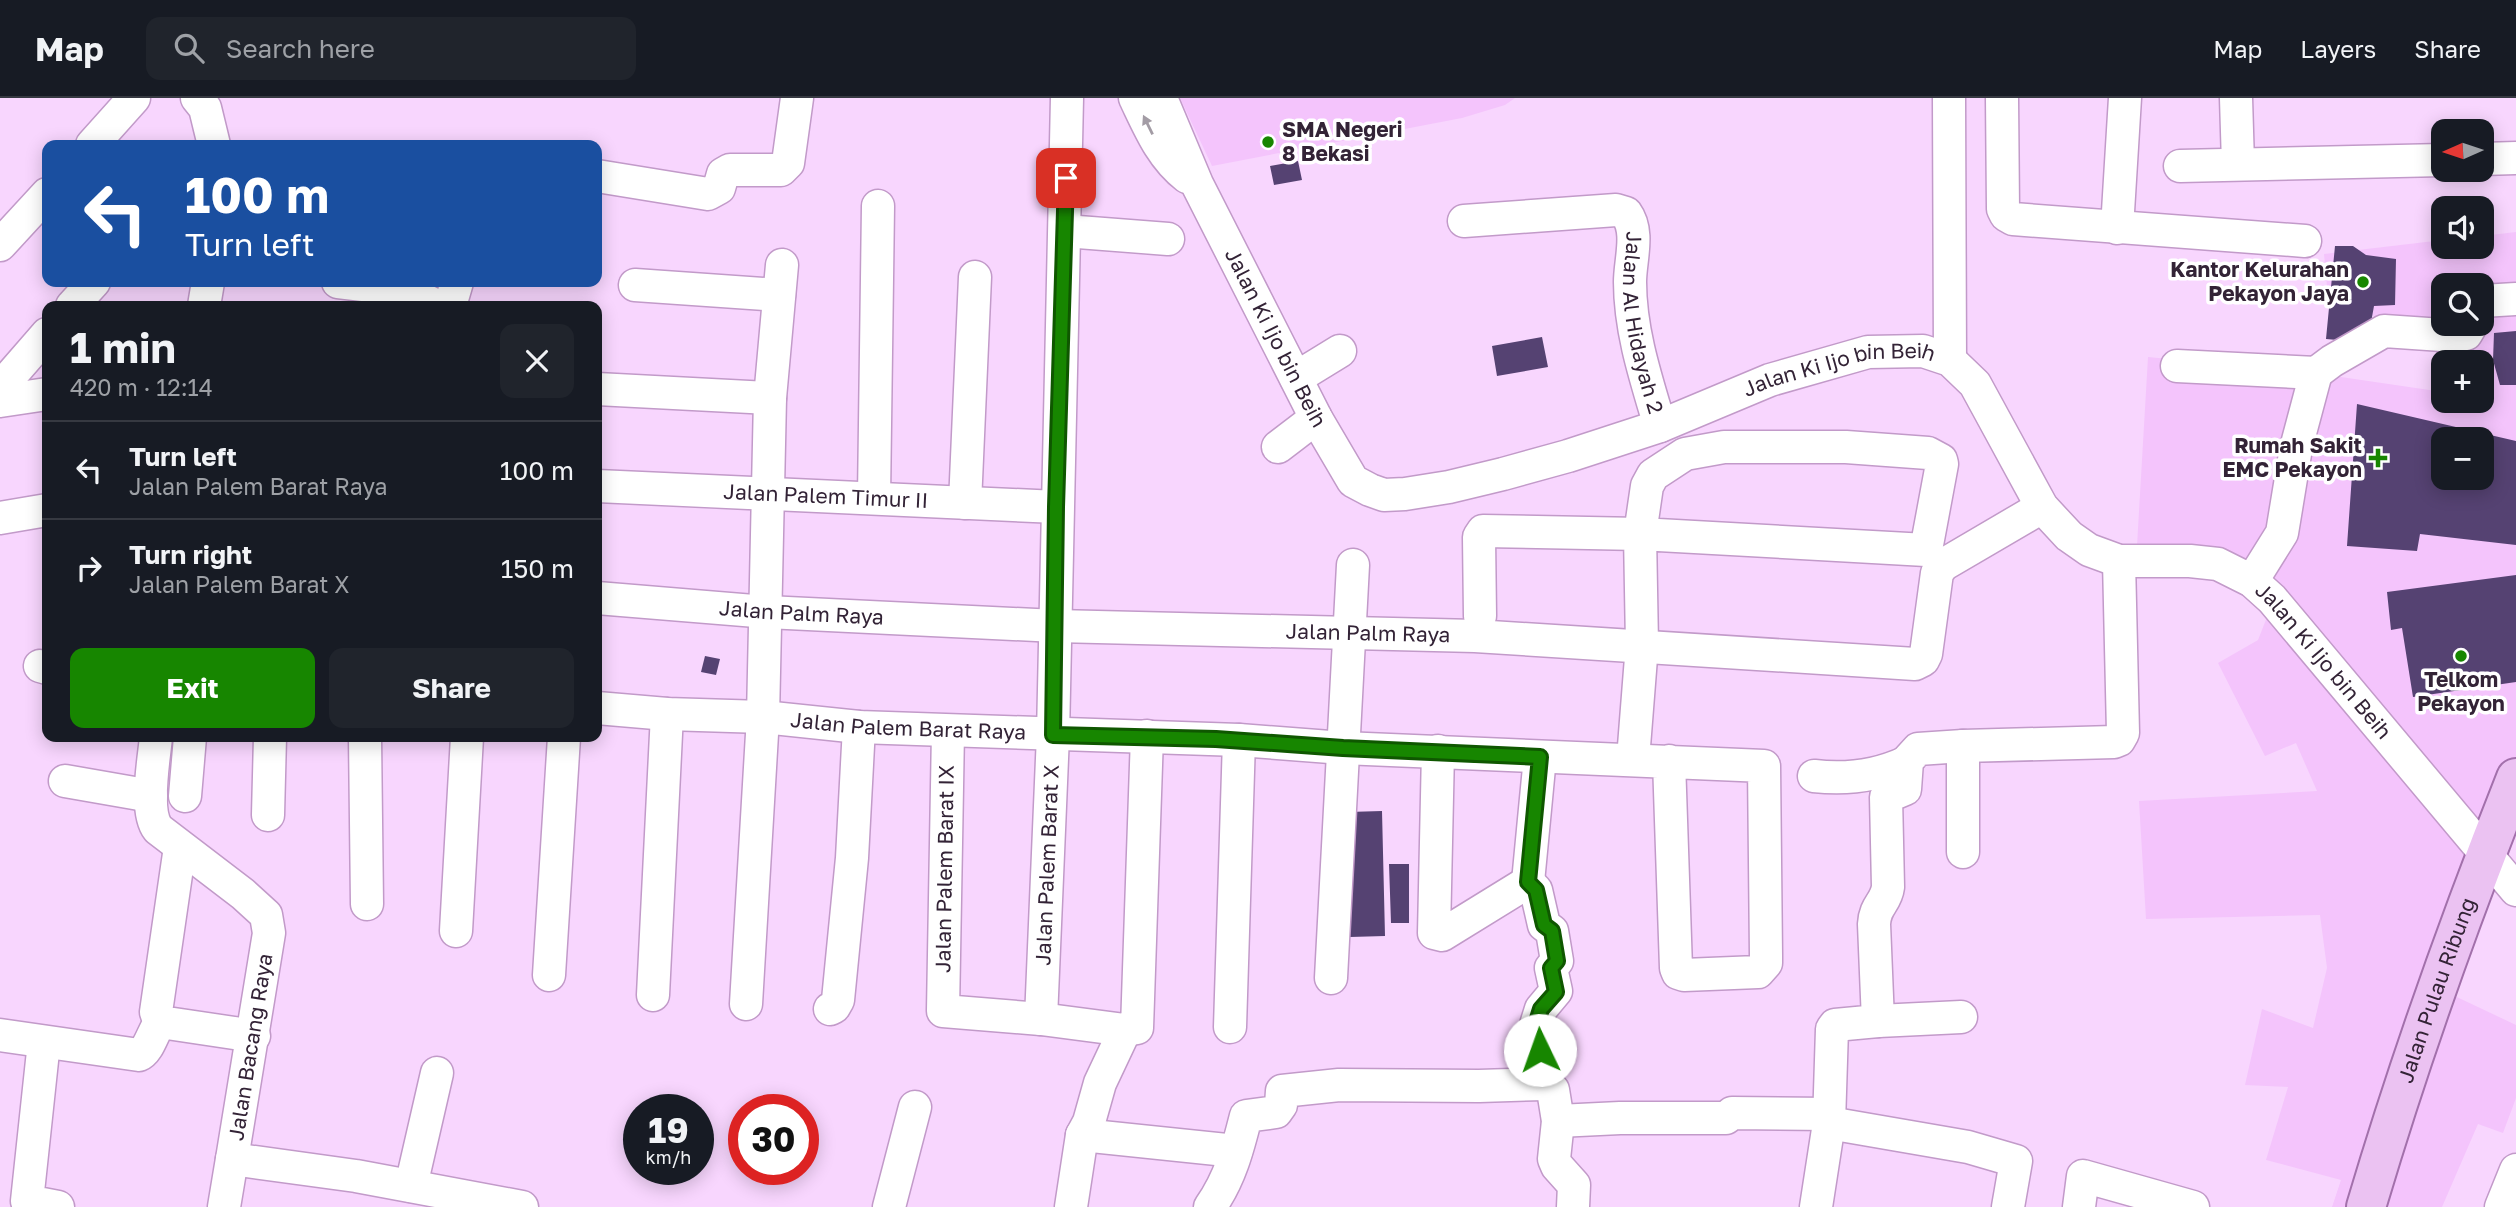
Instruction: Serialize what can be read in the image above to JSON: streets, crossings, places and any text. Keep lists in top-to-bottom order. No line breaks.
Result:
{"streets":{"main road":["Jalan Pulau Ribung"],"street":["Jalan Al Hidayah 2","Jalan Ki Ijo bin Beih","Jalan Palem Timur II","Jalan Palm Raya","Jalan Palem Barat Raya","Jalan Palem Barat X","Jalan Palem Barat IX","Jalan Bacang Raya"]},"crossings":[["Jalan Al Hidayah 2","Jalan Ki Ijo bin Beih"],["Jalan Ki Ijo bin Beih","Jalan Palm Raya"],["Jalan Ki Ijo bin Beih","Jalan Pulau Ribung"],["Jalan Palem Timur II","Jalan Palem Barat X"],["Jalan Palm Raya","Jalan Palem Barat X"],["Jalan Palem Barat Raya","Jalan Palem Barat X"],["Jalan Palem Barat Raya","Jalan Palem Barat IX"],["Jalan Palem Barat X","Jalan Palem Barat IX"]],"places":{"other":["SMA Negeri 8 Bekasi","Kantor Kelurahan Pekayon Jaya","Telkom Pekayon"],"health":["Rumah Sakit EMC Pekayon"]},"north":"left","page":{"header":"Map","search":"Search here","nav":["Map","Layers","Share"],"map_buttons":["+","−"],"turn":["100 m","Turn left"],"heading":["1 min","420 m · 12:14"],"list":[{"name":"Turn left","note":"Jalan Palem Barat Raya","value":"100 m"},{"name":"Turn right","note":"Jalan Palem Barat X","value":"150 m"}],"buttons":["Exit","Share"],"speed":"19 km/h","limit":"30"}}
